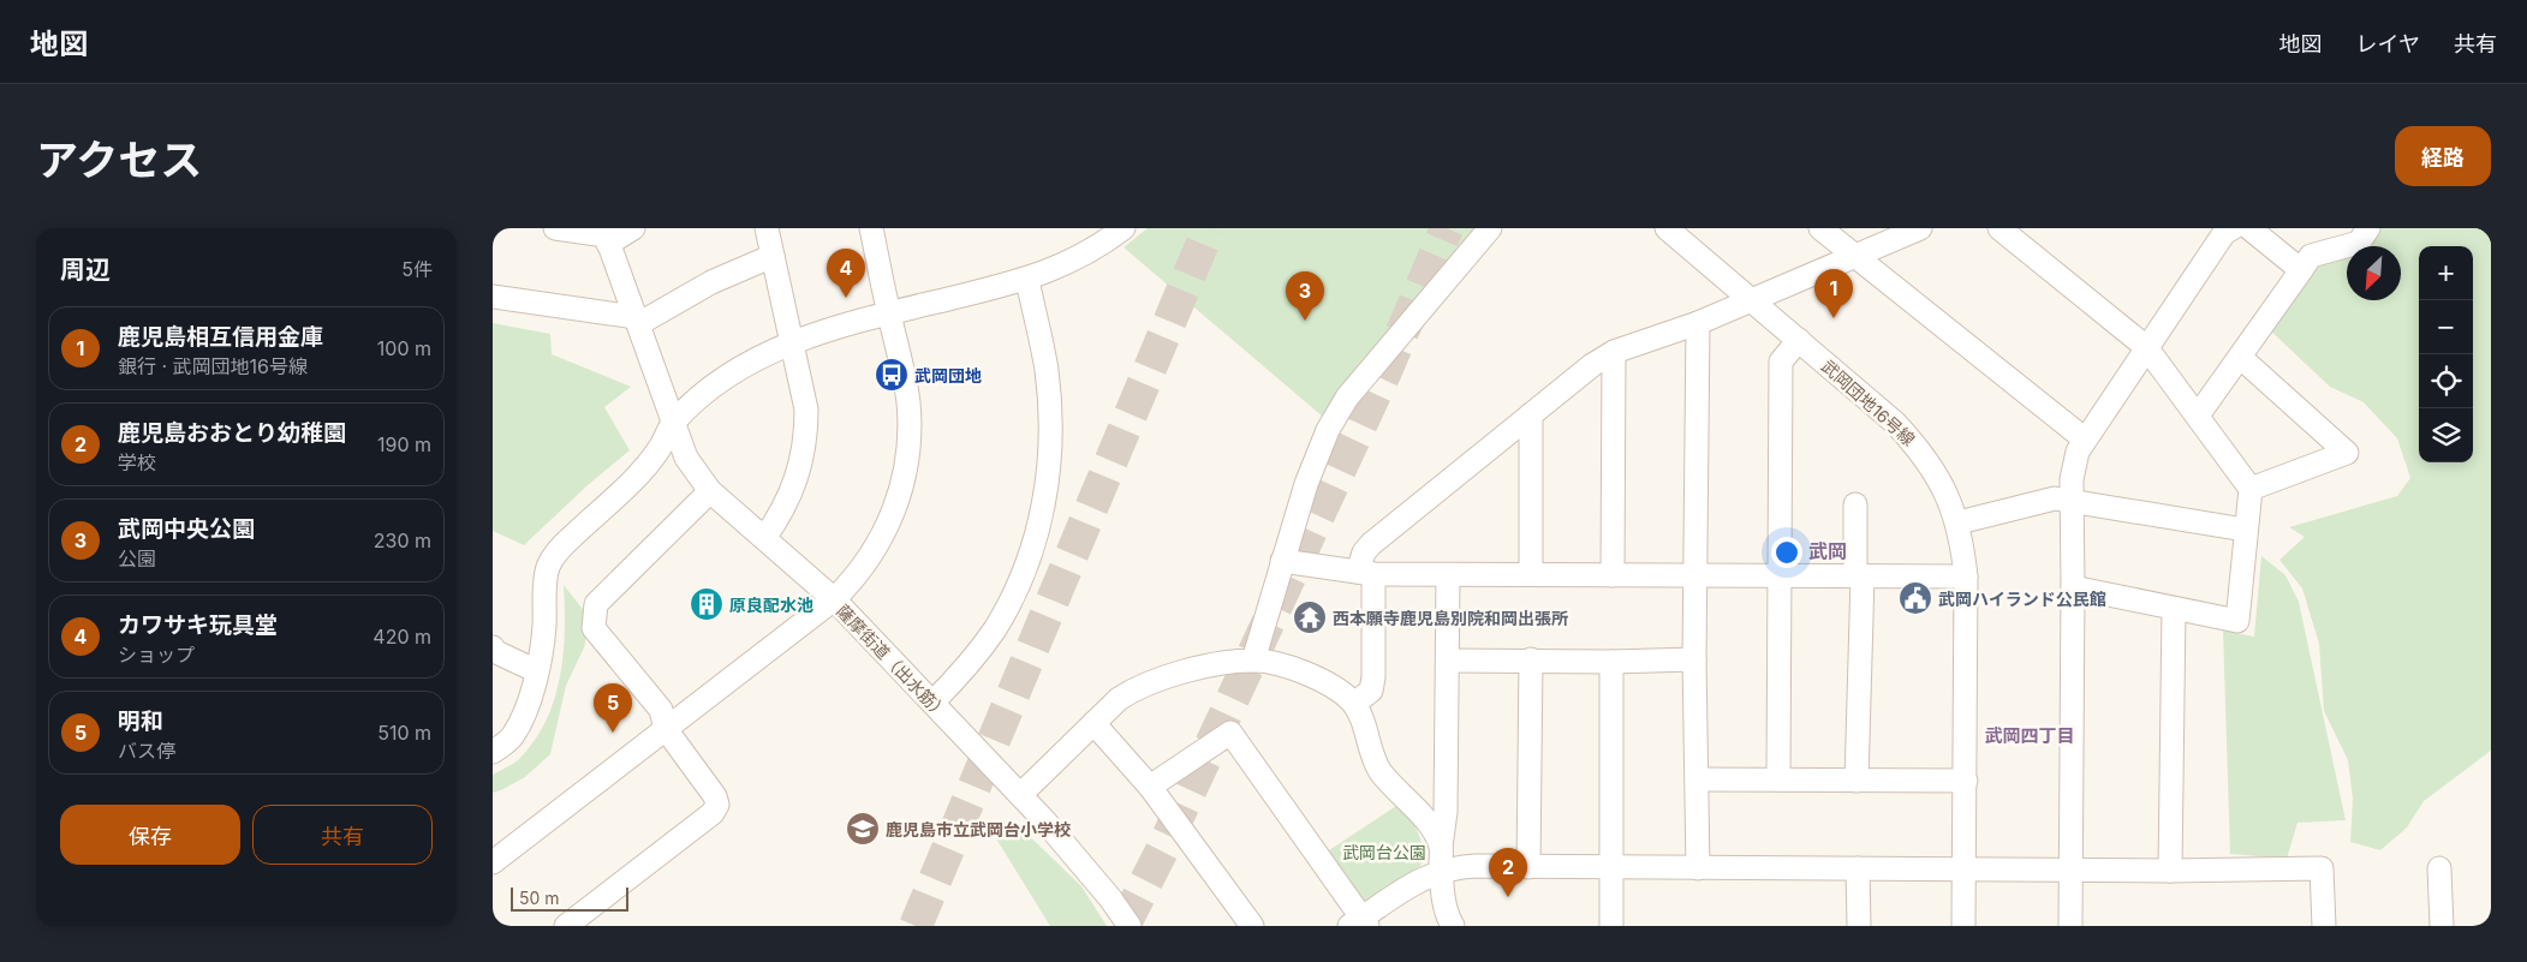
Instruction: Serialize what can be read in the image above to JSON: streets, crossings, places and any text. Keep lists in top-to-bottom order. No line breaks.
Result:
{"streets":{"street":["武岡団地16号線","薩摩街道（出水筋）"]},"districts":["武岡","武岡四丁目"],"parks":["武岡台公園"],"places":{"bus stop":["武岡団地"],"public building":["武岡ハイランド公民館"],"building":["原良配水池"],"temple":["西本願寺鹿児島別院和岡出張所"],"school or university":["鹿児島市立武岡台小学校"]},"scale_bar":"50 m","north":"bottom left","page":{"header":"地図","nav":["地図","レイヤ","共有"],"title":"アクセス","buttons":["経路",["保存","共有"]],"heading":["周辺","5件"],"map_buttons":["+","−"],"pins":["4","1","3","5","2"],"list":[{"mark":"1","name":"鹿児島相互信用金庫","note":"銀行 · 武岡団地16号線","value":"100 m"},{"mark":"2","name":"鹿児島おおとり幼稚園","note":"学校","value":"190 m"},{"mark":"3","name":"武岡中央公園","note":"公園","value":"230 m"},{"mark":"4","name":"カワサキ玩具堂","note":"ショップ","value":"420 m"},{"mark":"5","name":"明和","note":"バス停","value":"510 m"}],"scale":"50 m"}}
